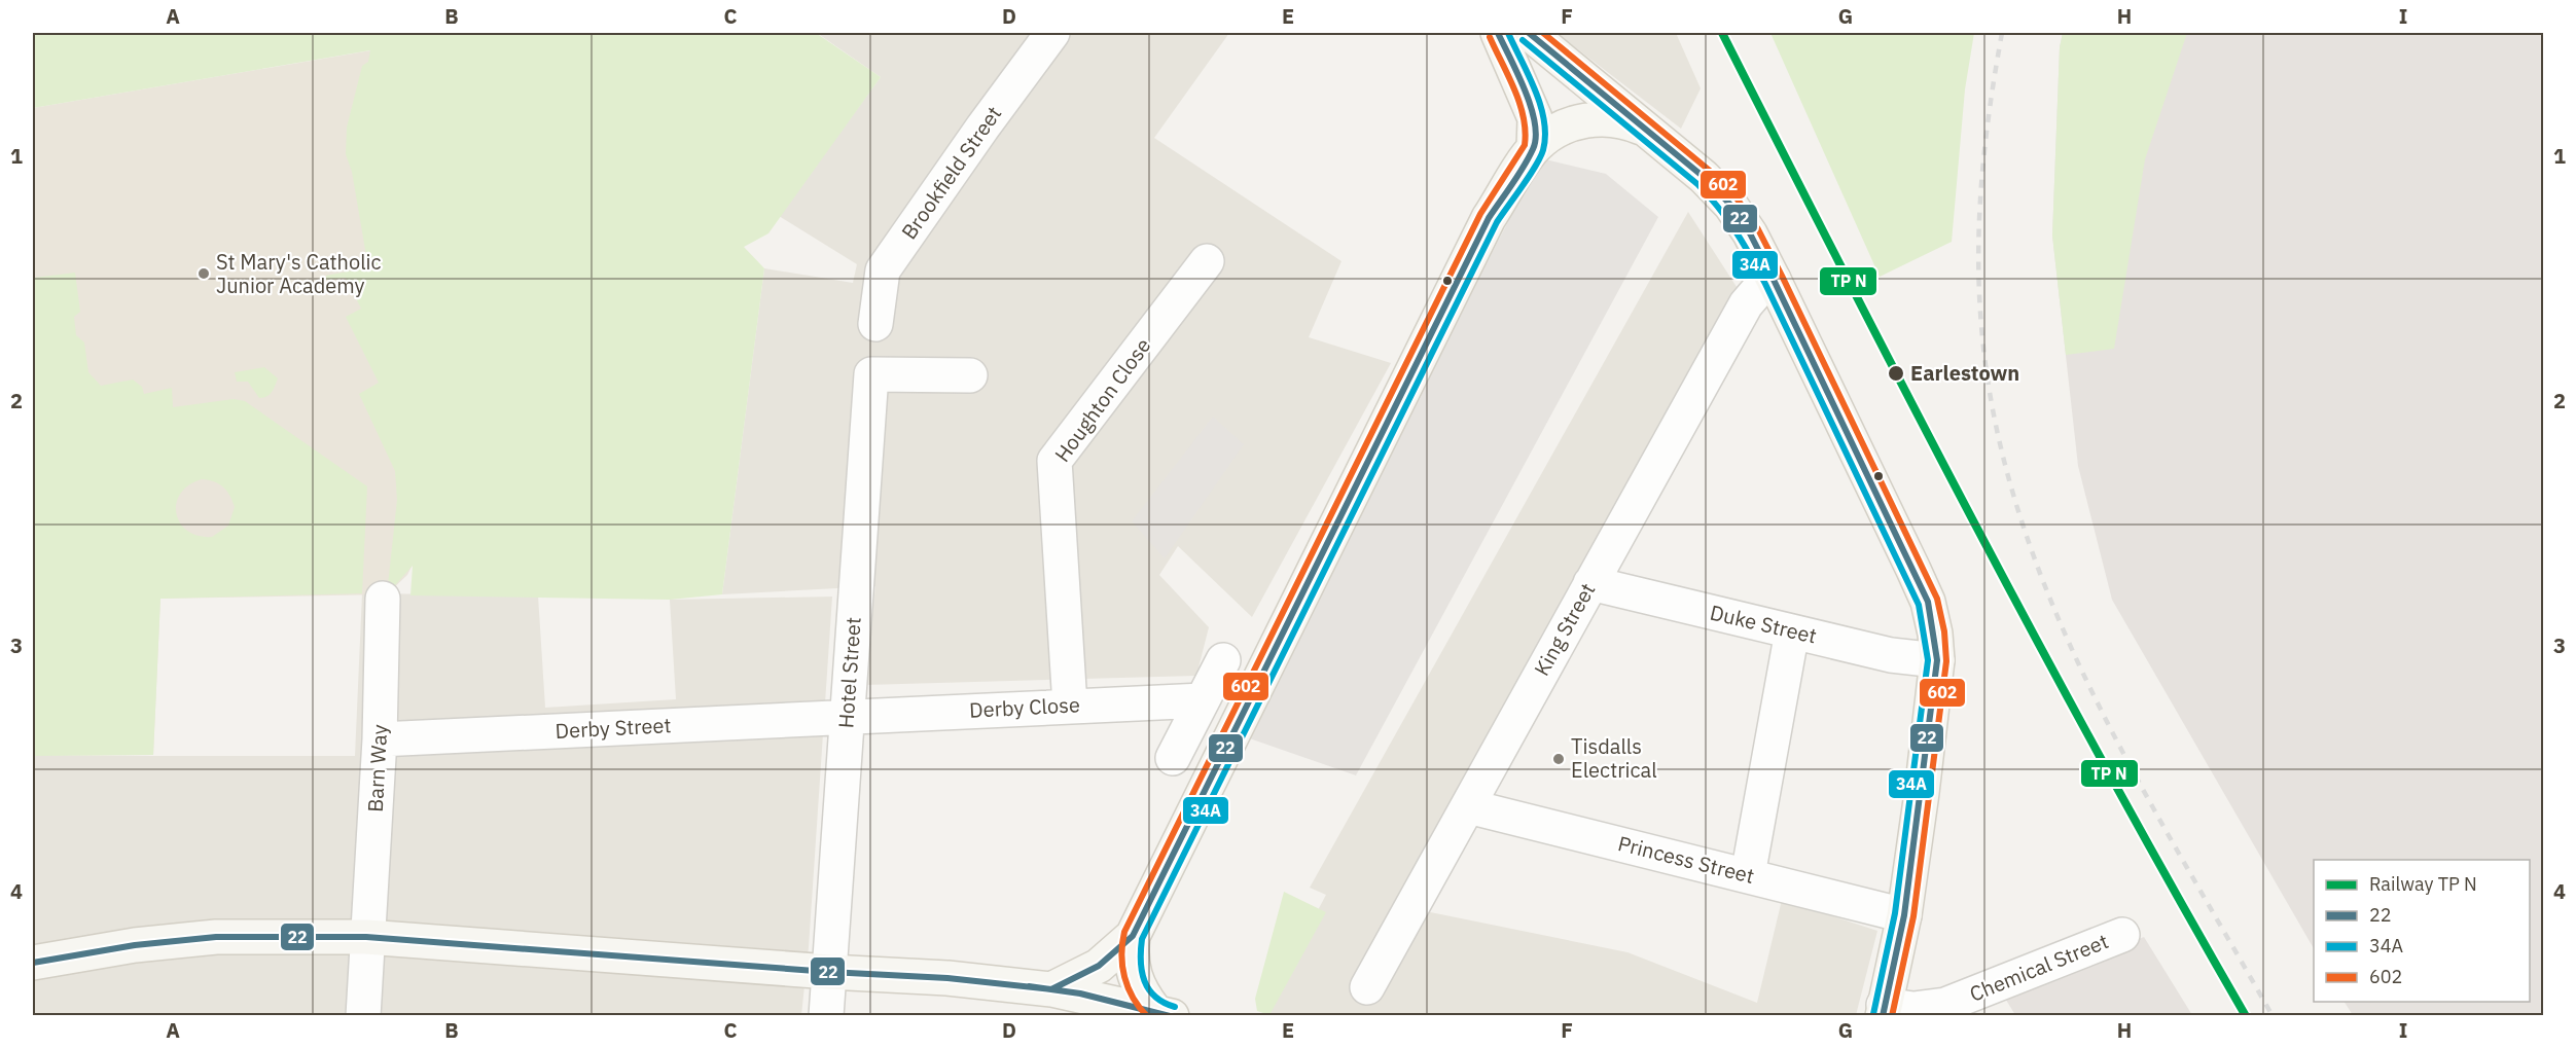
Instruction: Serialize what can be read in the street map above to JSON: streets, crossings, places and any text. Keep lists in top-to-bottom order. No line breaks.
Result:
{"streets":{"street":["Brookfield Street","Houghton Close","Duke Street","King Street","Hotel Street","Derby Close","Derby Street","Barn Way","Princess Street","Chemical Street"]},"crossings":[["Brookfield Street","Hotel Street"],["Houghton Close","Derby Close"],["Duke Street","King Street"],["King Street","Princess Street"],["Hotel Street","Derby Close"],["Hotel Street","Derby Street"],["Derby Close","Derby Street"],["Derby Street","Barn Way"]],"places":["St Mary's Catholic Junior Academy","Earlestown","Tisdalls Electrical"],"lines":["transit line 22","transit line 34A","transit line 602"],"legend":["Railway TP N","22","34A","602"],"grid":{"columns":["A","B","C","D","E","F","G","H","I"],"rows":["1","2","3","4"]}}
